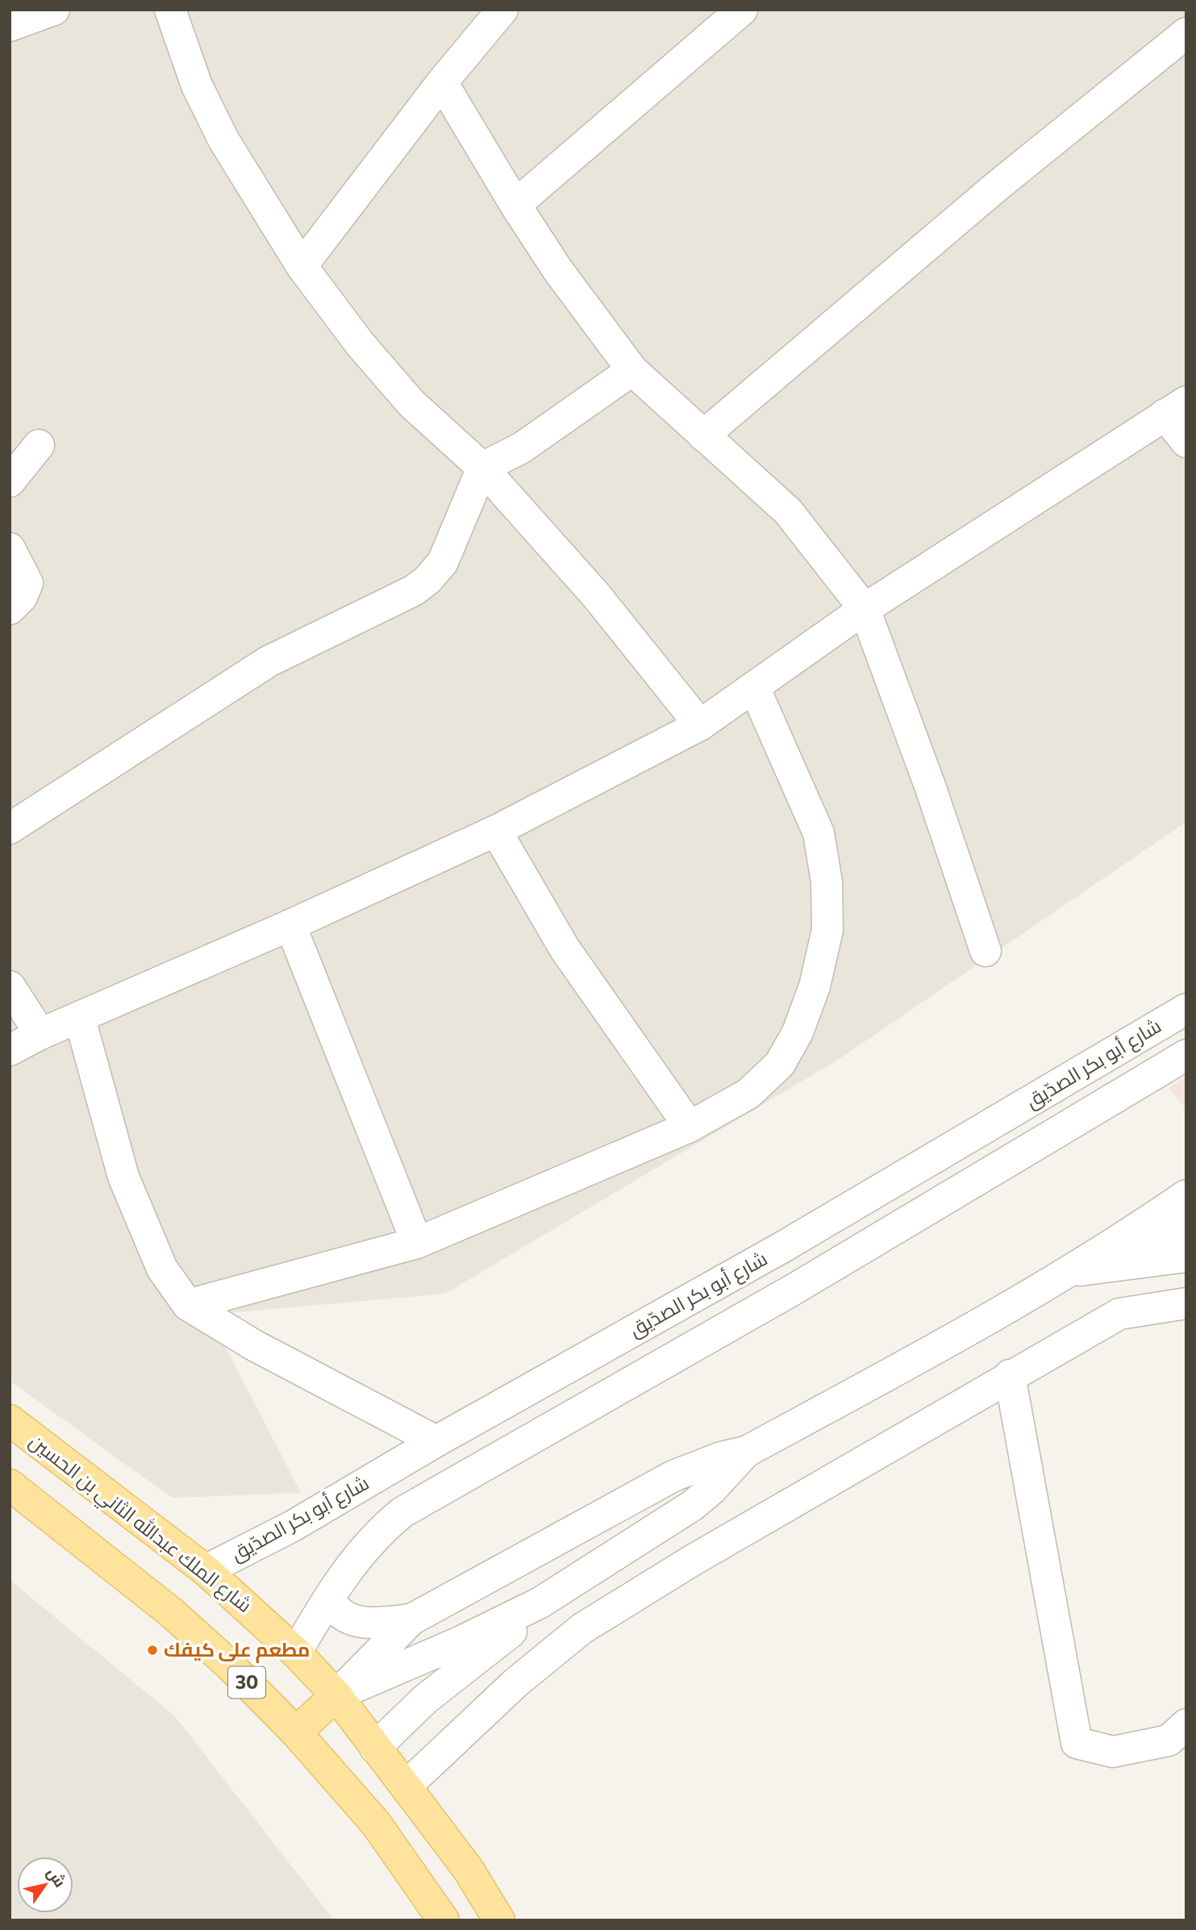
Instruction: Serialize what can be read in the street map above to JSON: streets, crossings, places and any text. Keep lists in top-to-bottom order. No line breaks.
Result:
{"streets":{"main road":["شارع الملك عبدالله الثاني بن الحسين","30"],"street":["شارع أبو بكر الصدّيق"]},"crossings":[["شارع أبو بكر الصدّيق","شارع الملك عبدالله الثاني بن الحسين"]],"places":["مطعم على كيفك"],"north":"top right"}
